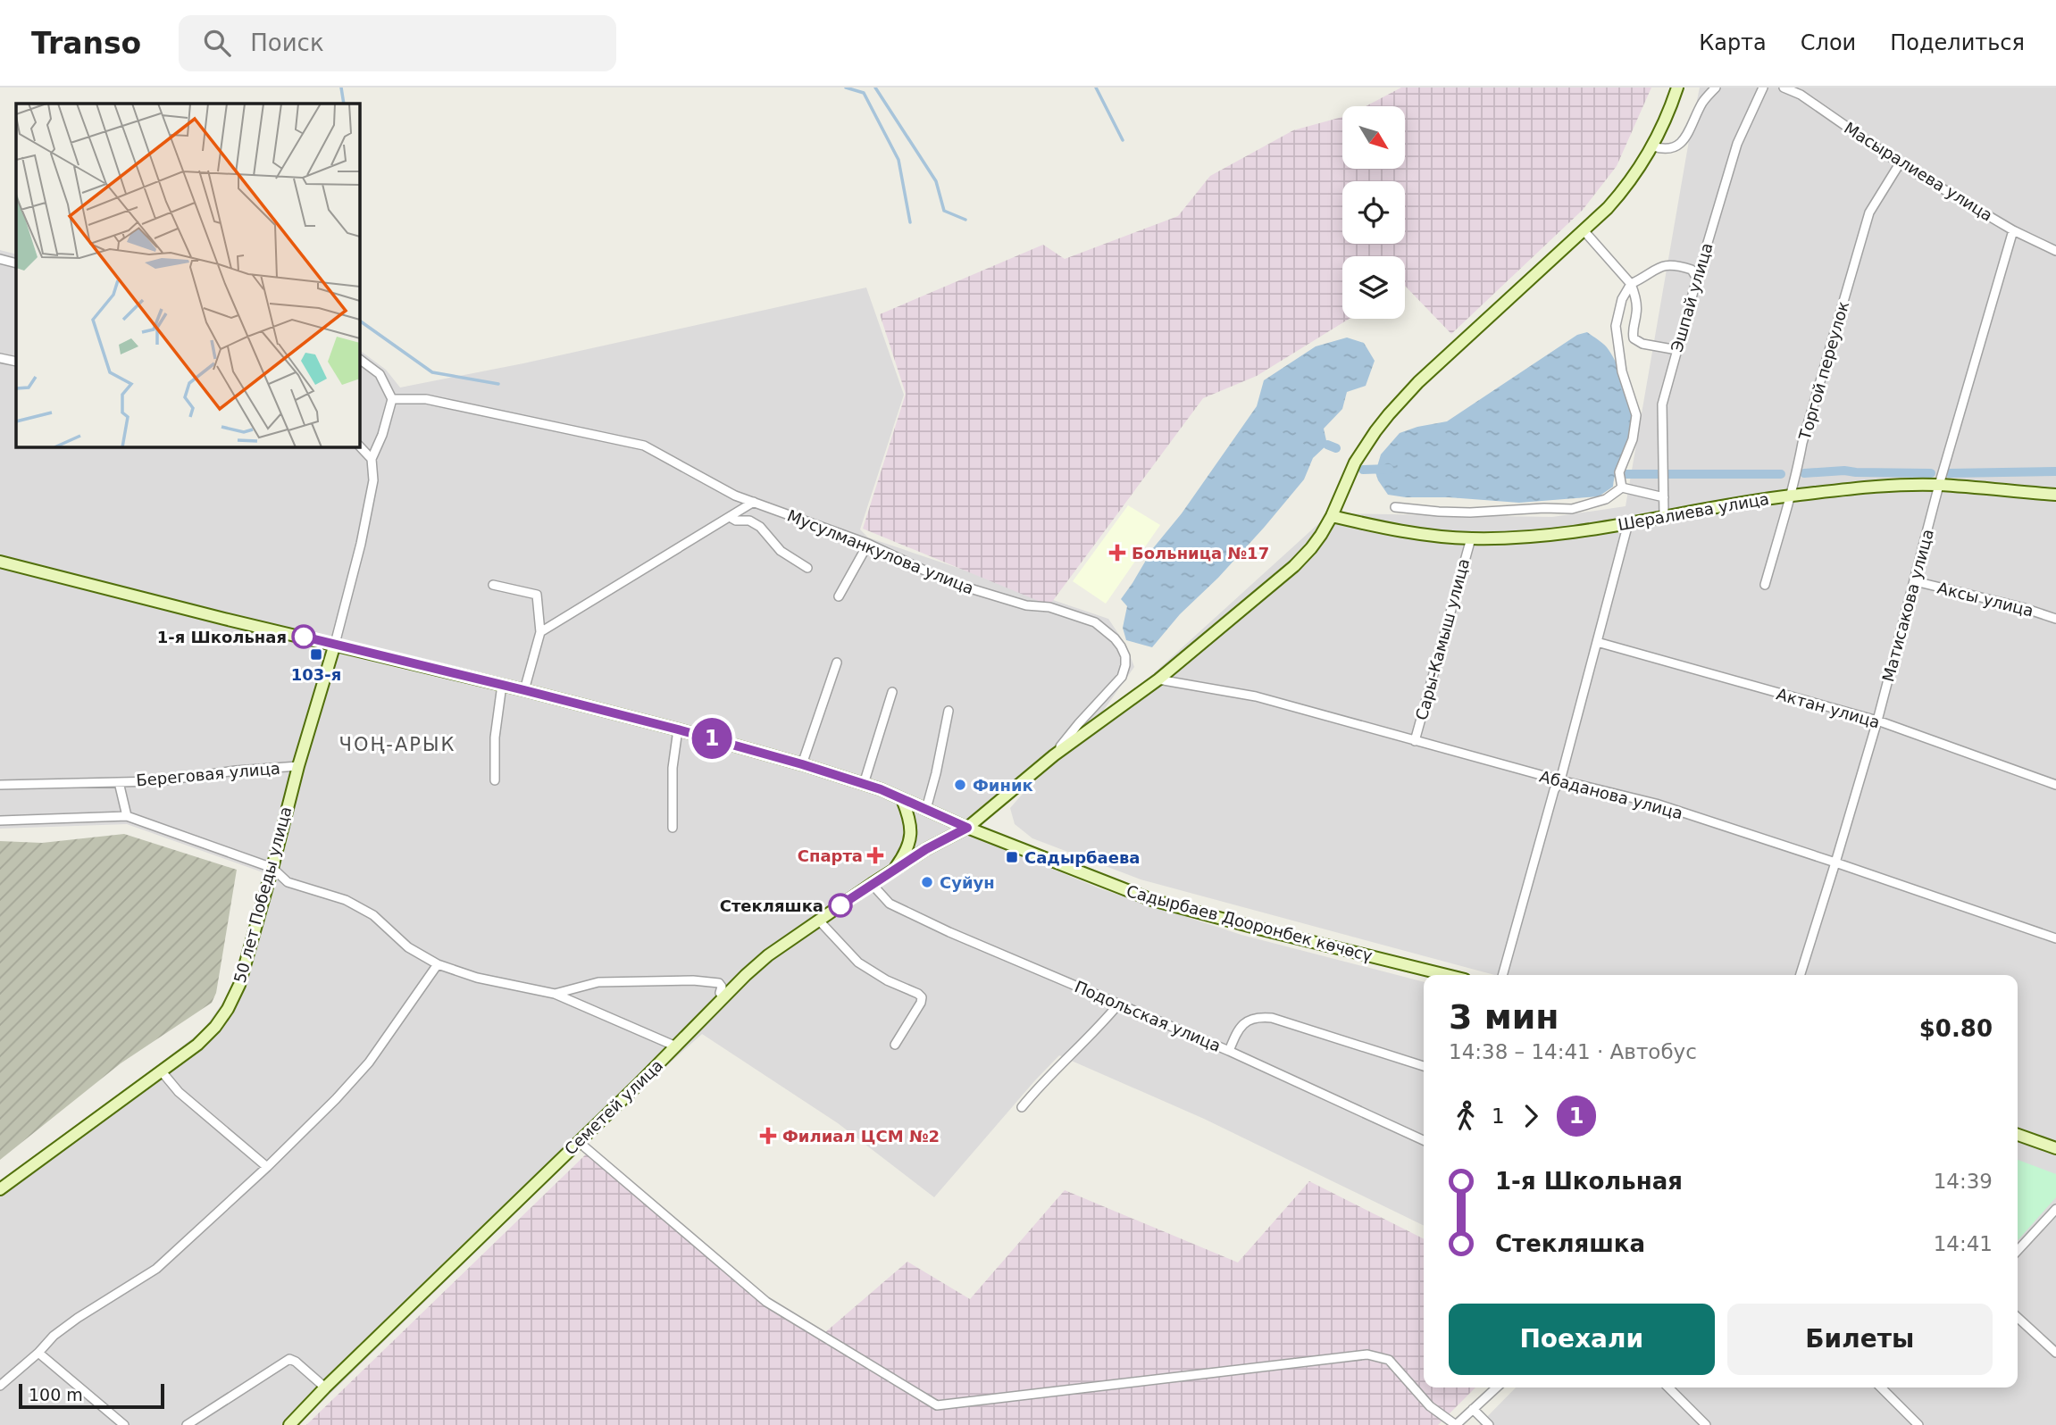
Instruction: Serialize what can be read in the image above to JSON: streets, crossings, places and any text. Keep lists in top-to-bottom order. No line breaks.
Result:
{"streets":{"main road":["Шералиева улица","50 лет Победы улица","Садырбаев Дооронбек көчөсү","Семетей улица"],"street":["Масыралиева улица","Эшпай улица","Торгой переулок","Мусулманкулова улица","Аксы улица","Матисакова улица","Сары-Камыш улица","Актан улица","Береговая улица","Абаданова улица","Подольская улица"]},"crossings":[["Масыралиева улица","Торгой переулок"],["Масыралиева улица","Матисакова улица"],["Эшпай улица","Шералиева улица"],["Торгой переулок","Шералиева улица"],["Шералиева улица","Матисакова улица"],["Шералиева улица","Сары-Камыш улица"],["Шералиева улица","Семетей улица"],["Мусулманкулова улица","Семетей улица"],["Аксы улица","Матисакова улица"],["Матисакова улица","Актан улица"],["Матисакова улица","Абаданова улица"],["Сары-Камыш улица","Абаданова улица"],["Береговая улица","50 лет Победы улица"],["Абаданова улица","Семетей улица"],["50 лет Победы улица","Садырбаев Дооронбек көчөсү"],["Садырбаев Дооронбек көчөсү","Семетей улица"],["Подольская улица","Семетей улица"]],"districts":["ЧОҢ-АРЫК"],"places":{"health":["Больница №17","Спарта","Филиал ЦСМ №2"],"other":["1-я Школьная","Финик","Суйун","Стекляшка"],"transit":["103-я","Садырбаева"]},"lines":["bus line 1"],"scale_bar":"100 m","north":"bottom right","page":{"header":"Transo","search":"Поиск","nav":["Карта","Слои","Поделиться"],"on_map":"1","heading":["3 мин","14:38 – 14:41 · Автобус","$0.80"],"legs":["1","1"],"list":[{"name":"1-я Школьная","value":"14:39"},{"name":"Стекляшка","value":"14:41"}],"buttons":["Поехали","Билеты"],"scale":"100 m"}}
